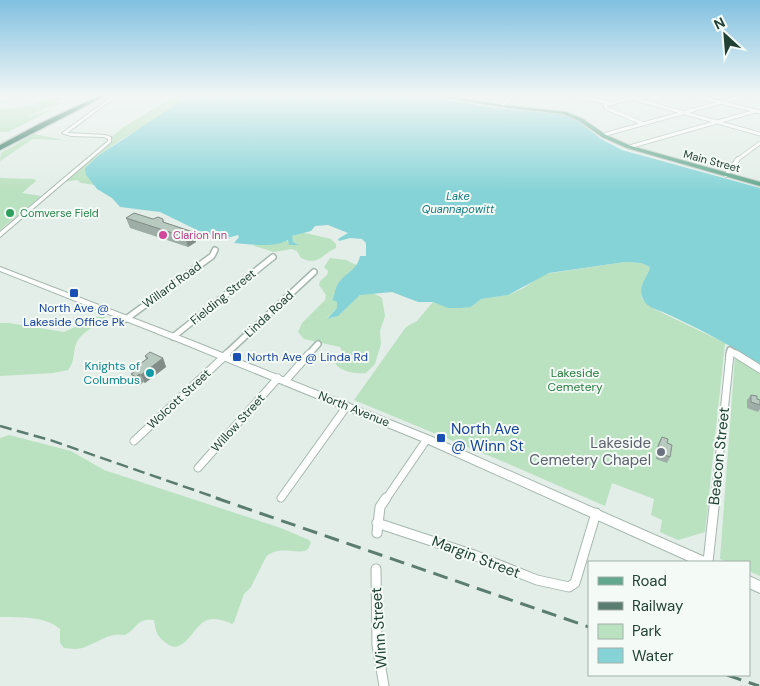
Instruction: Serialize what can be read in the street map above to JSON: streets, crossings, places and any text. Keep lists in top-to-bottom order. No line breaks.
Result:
{"streets":{"main road":["Main Street"],"street":["Willard Road","Fielding Street","Linda Road","Wolcott Street","North Avenue","Willow Street","Beacon Street","Margin Street","Winn Street"]},"crossings":[["Willard Road","North Avenue"],["Fielding Street","North Avenue"],["Linda Road","Wolcott Street"],["Linda Road","North Avenue"],["Wolcott Street","North Avenue"],["North Avenue","Willow Street"],["North Avenue","Margin Street"]],"water":["Lake Quannapowitt"],"parks":["Lakeside Cemetery"],"places":{"other":["Comverse Field","Clarion Inn","Knights of Columbus","Lakeside Cemetery Chapel"],"transit":["North Ave @ Lakeside Office Pk","North Ave @ Linda Rd","North Ave @ Winn St"]},"legend":["Road","Railway","Park","Water"],"north":"top left"}
